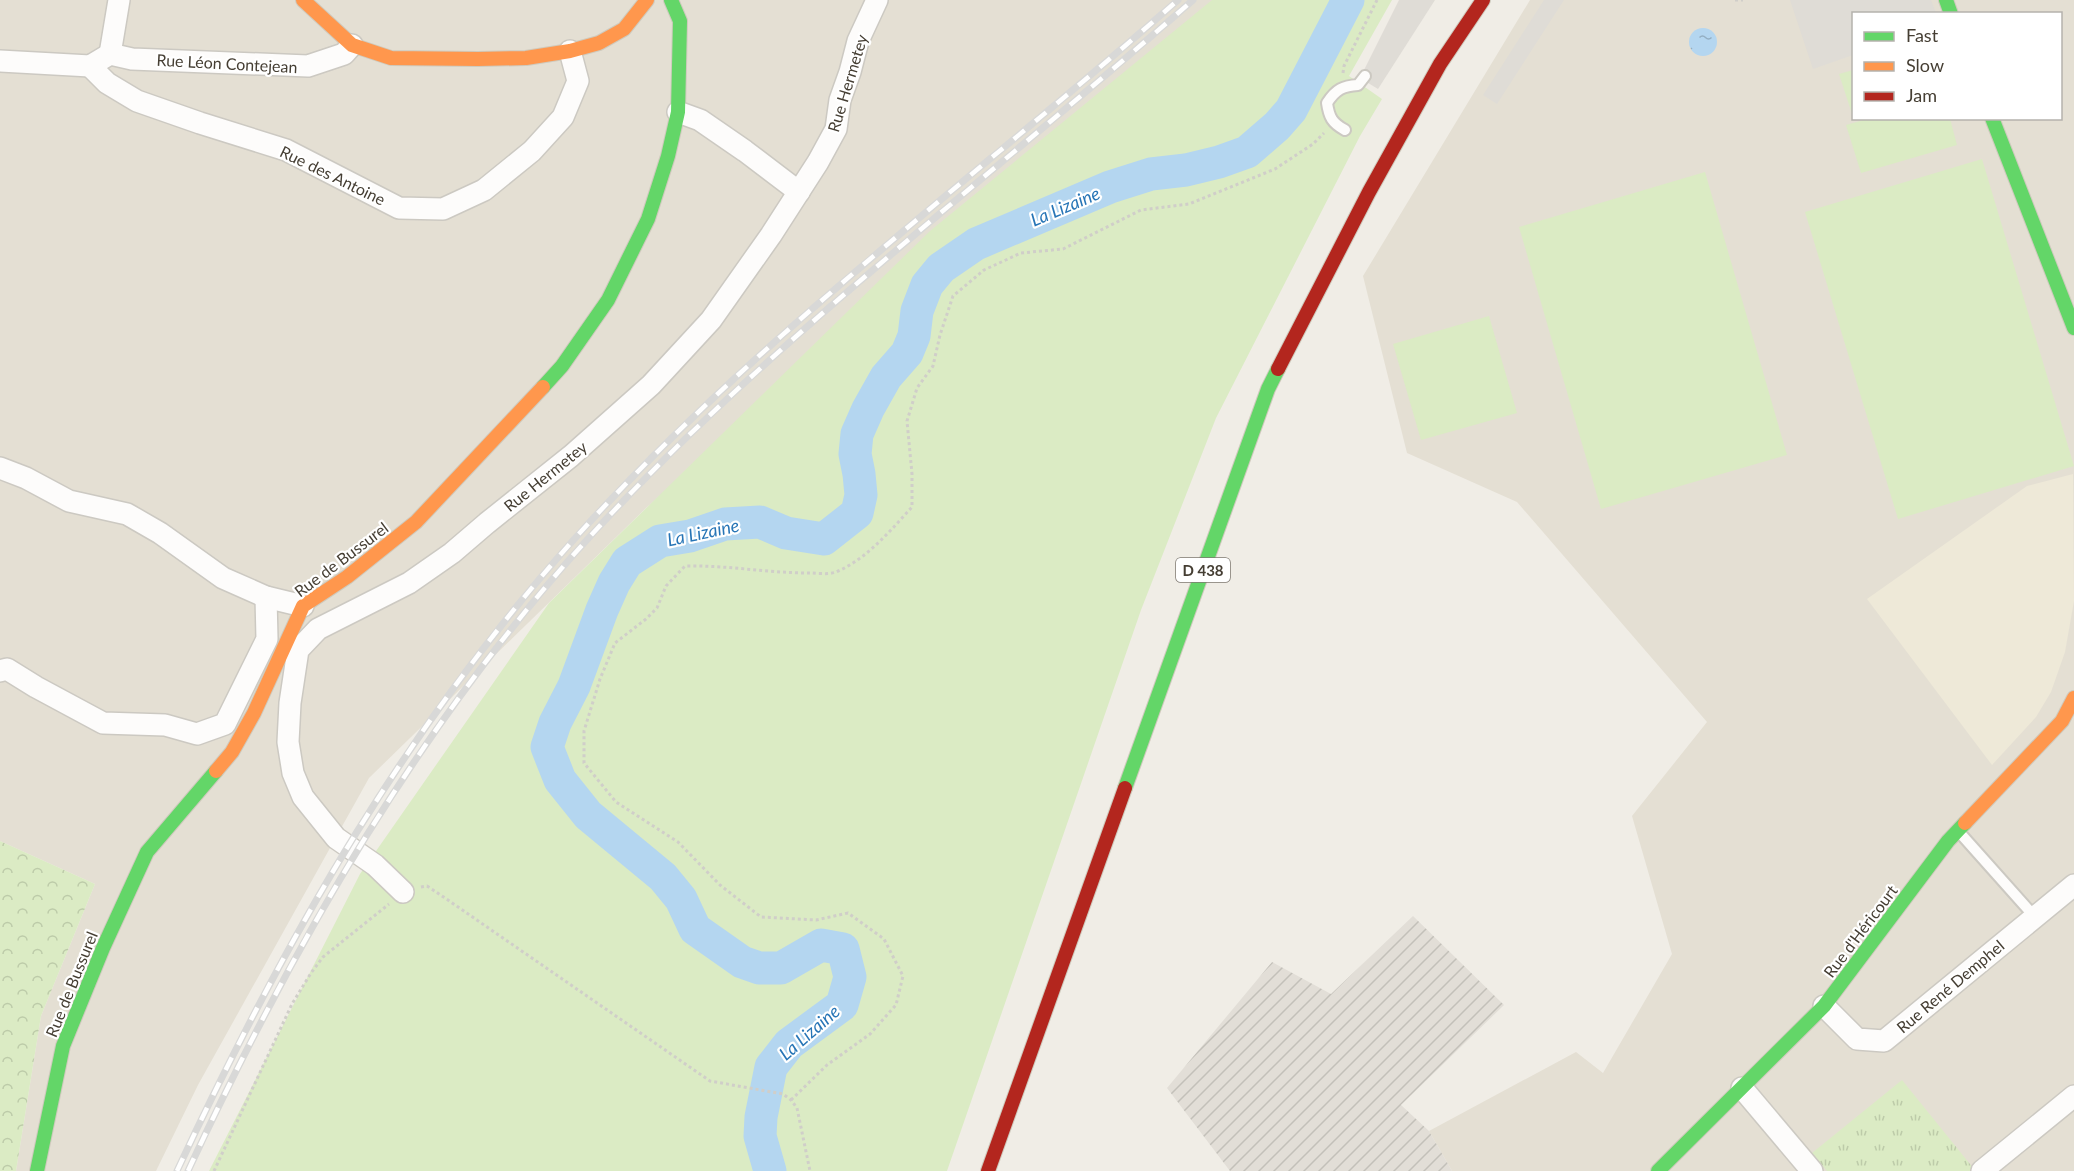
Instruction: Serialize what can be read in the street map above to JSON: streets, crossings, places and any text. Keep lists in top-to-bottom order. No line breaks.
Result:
{"streets":{"street":["Rue Léon Contejean","Rue Hermetey","Rue des Antoine","Rue de Bussurel","D 438","Rue d'Héricourt","Rue René Demphel"]},"crossings":[["Rue d'Héricourt","Rue René Demphel"]],"water":["La Lizaine"],"legend":["Fast","Slow","Jam"]}
